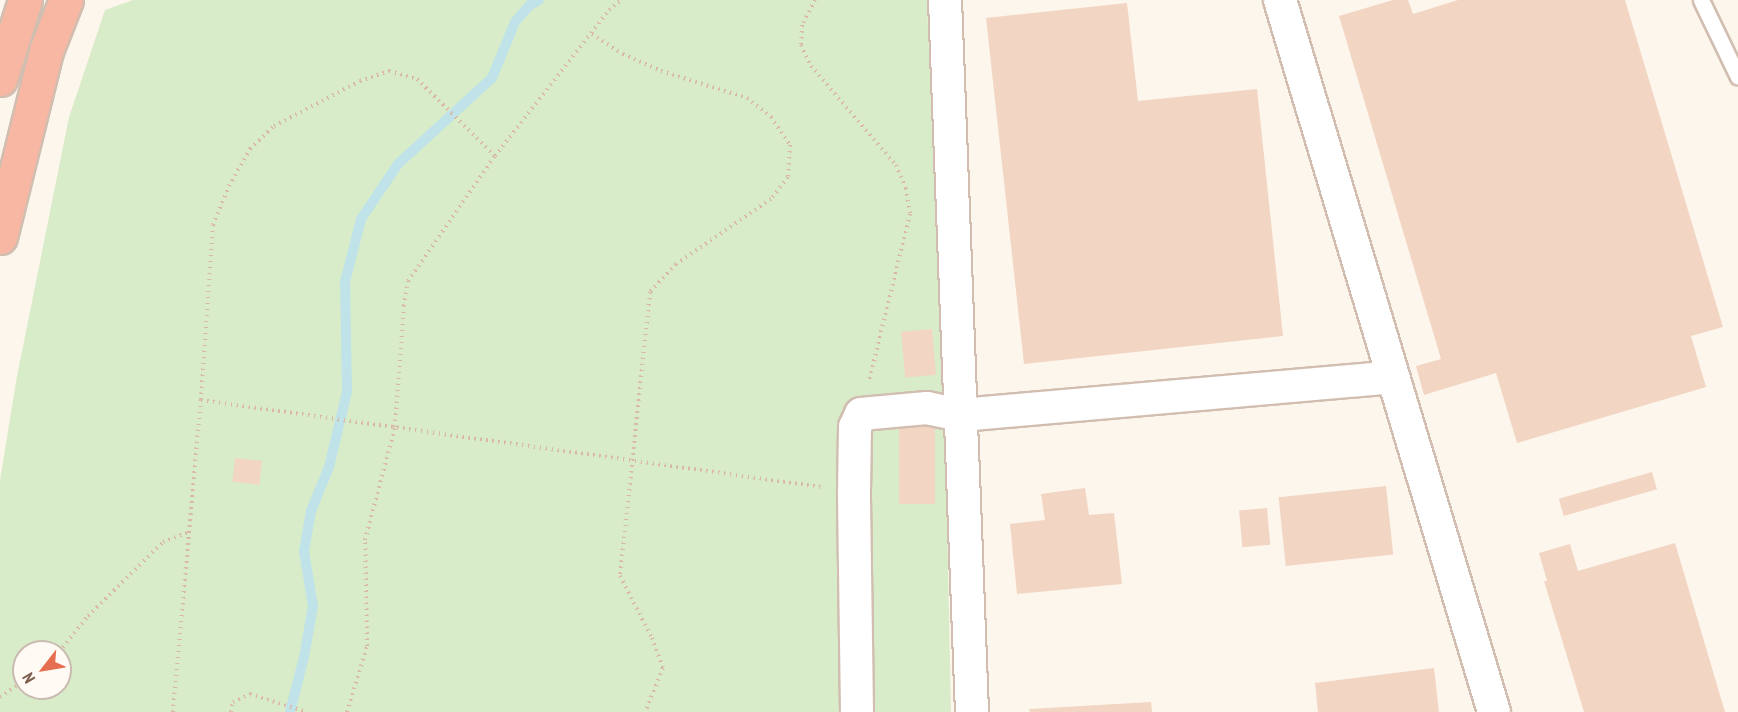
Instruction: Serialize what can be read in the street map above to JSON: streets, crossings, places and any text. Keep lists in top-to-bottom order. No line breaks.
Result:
{"north":"bottom left"}
